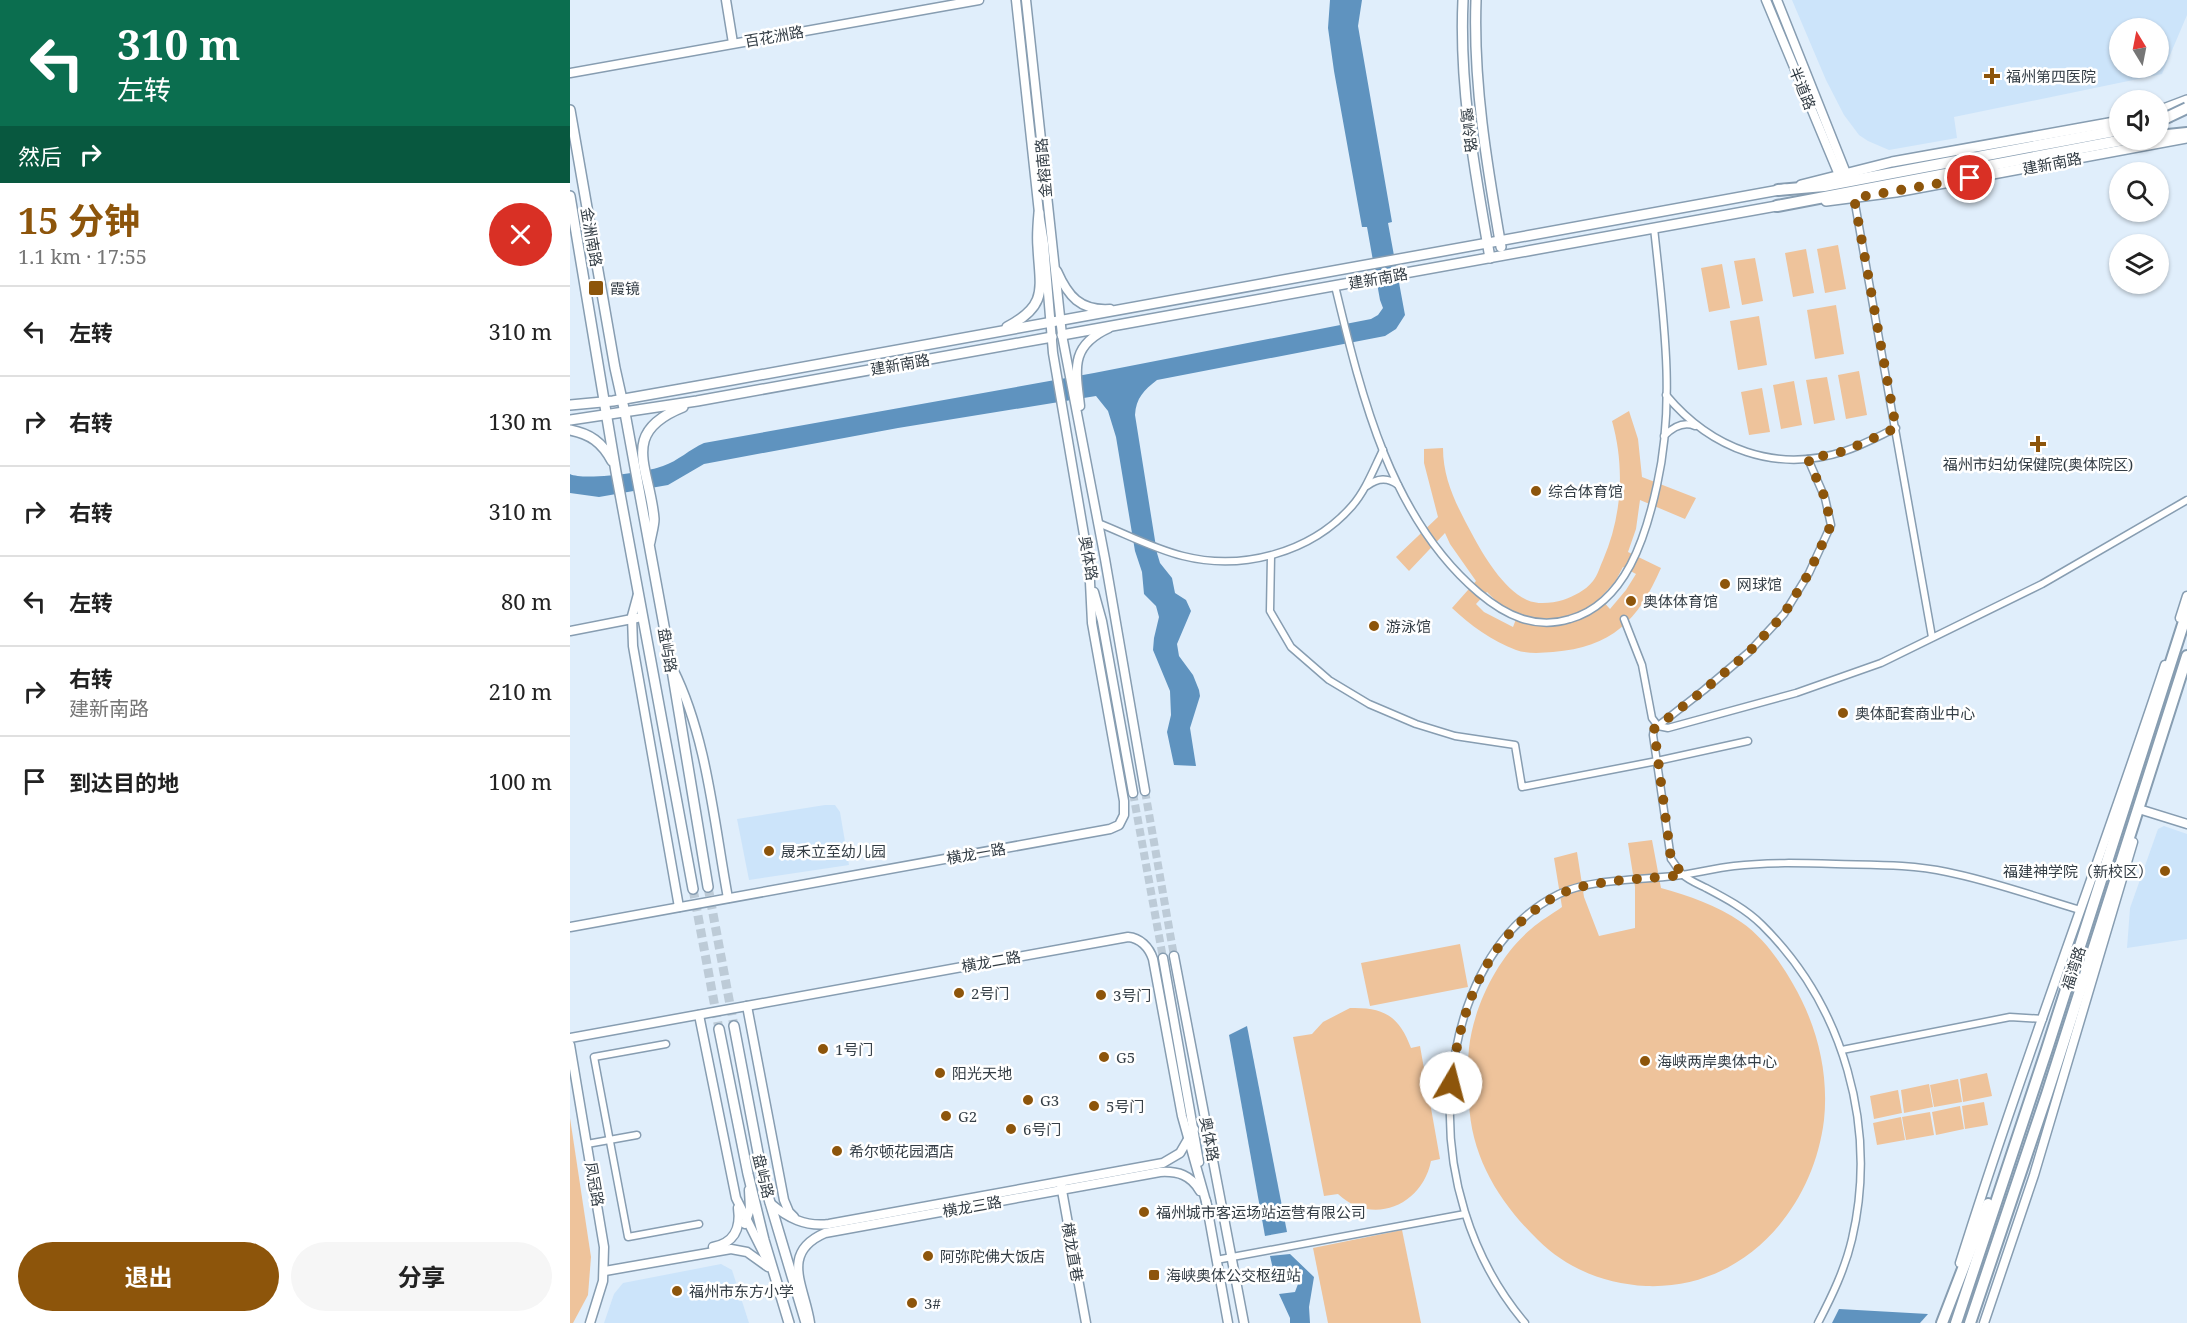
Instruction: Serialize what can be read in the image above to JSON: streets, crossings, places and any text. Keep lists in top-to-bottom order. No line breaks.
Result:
{"streets":{"highway":["福湾路"],"main road":["百花洲路","半道路","鹭岭路","建新南路","金榕南路","金洲南路","奥体路","盘屿路","横龙一路","横龙二路","凤冠路","横龙三路","横龙直巷"]},"crossings":[["半道路","建新南路"],["鹭岭路","建新南路"],["建新南路","金榕南路"],["建新南路","金洲南路"],["建新南路","奥体路"],["建新南路","盘屿路"],["金榕南路","奥体路"],["金洲南路","盘屿路"],["奥体路","横龙一路"],["奥体路","横龙二路"],["奥体路","横龙三路"],["盘屿路","横龙三路"],["横龙二路","横龙三路"],["横龙三路","横龙直巷"]],"places":{"health":["福州第四医院","福州市妇幼保健院(奥体院区)"],"transit":["霞镜","海峡奥体公交枢纽站"],"other":["综合体育馆","网球馆","奥体体育馆","游泳馆","奥体配套商业中心","晟禾立至幼儿园","福建神学院（新校区）","2号门","3号门","1号门","G5","海峡两岸奥体中心","阳光天地","G3","5号门","G2","6号门","希尔顿花园酒店","福州城市客运场站运营有限公司","阿弥陀佛大饭店","福州市东方小学","3#"]},"north":"top","page":{"turn":["310 m","左转"],"then":"然后","heading":["15 分钟","1.1 km · 17:55"],"list":[{"name":"左转","value":"310 m"},{"name":"右转","value":"130 m"},{"name":"右转","value":"310 m"},{"name":"左转","value":"80 m"},{"name":"右转","note":"建新南路","value":"210 m"},{"name":"到达目的地","value":"100 m"}],"buttons":["退出","分享"]}}
